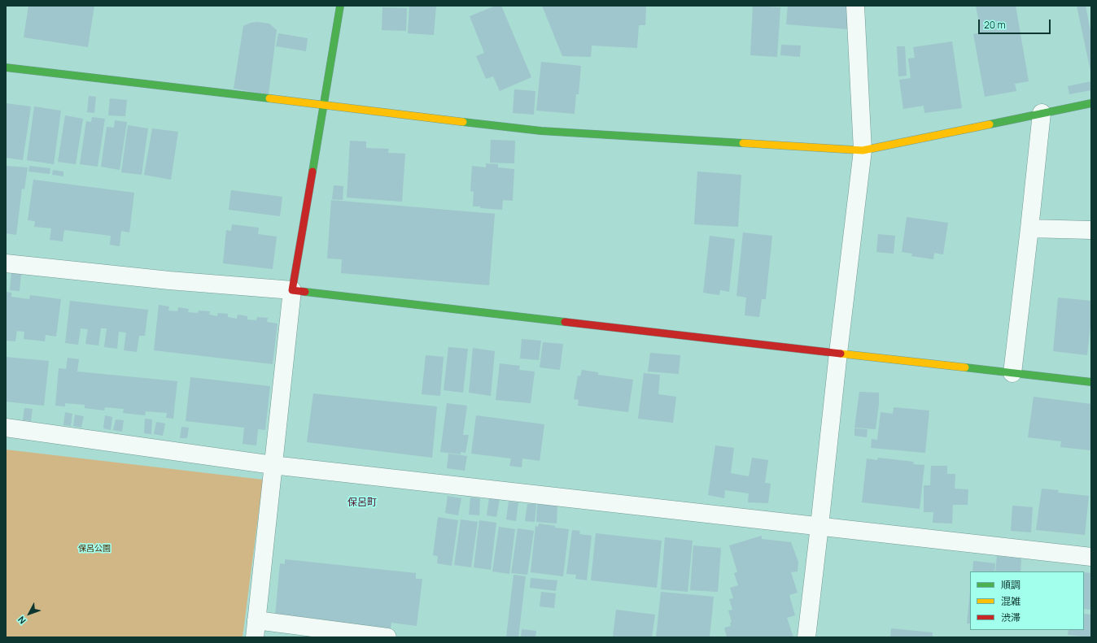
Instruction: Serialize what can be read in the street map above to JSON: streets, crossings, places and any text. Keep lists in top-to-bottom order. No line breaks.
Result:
{"districts":["保呂町"],"parks":["保呂公園"],"legend":["順調","混雑","渋滞"],"scale_bar":"20 m","north":"bottom left"}
